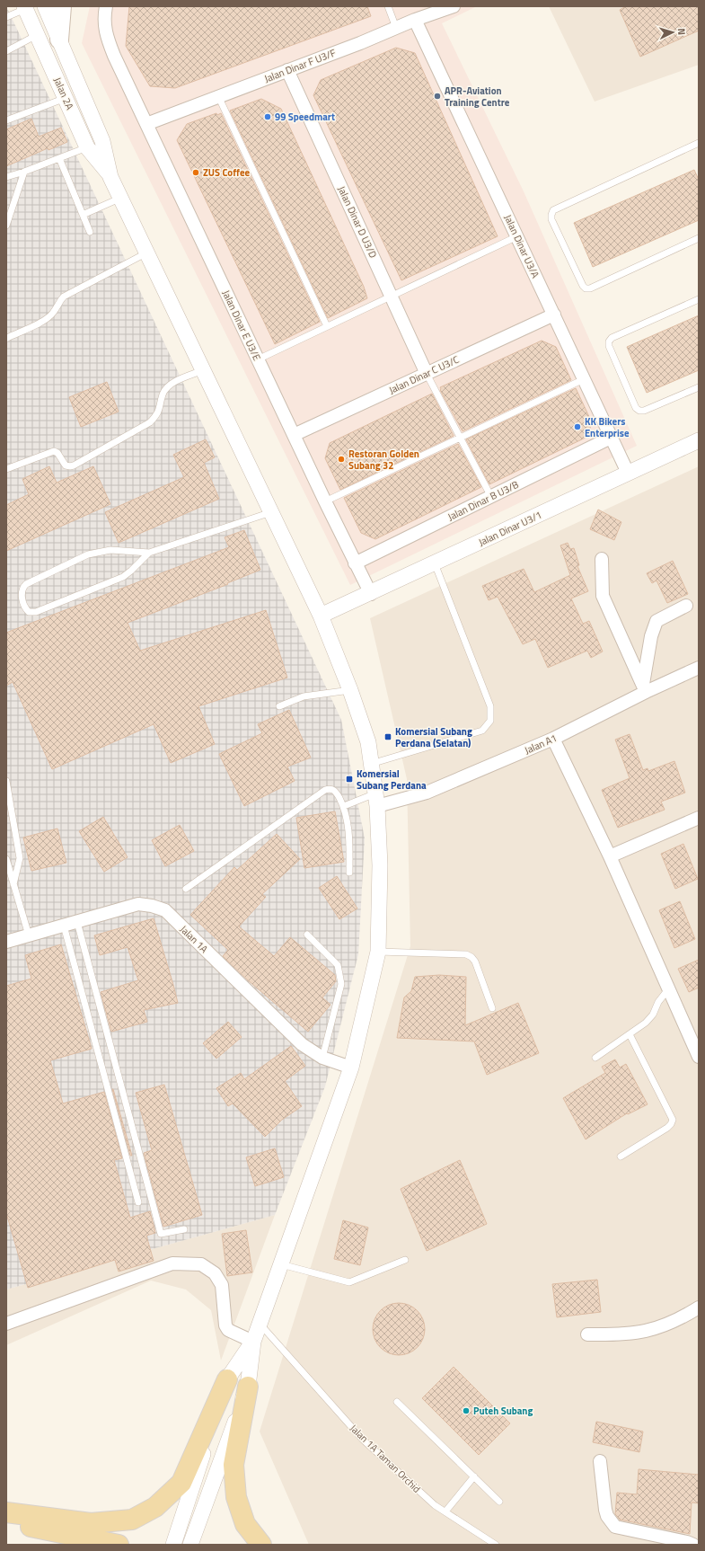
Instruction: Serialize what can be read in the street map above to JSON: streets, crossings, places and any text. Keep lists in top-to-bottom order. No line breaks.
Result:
{"streets":{"street":["Jalan Dinar F U3/F","Jalan 2A","Jalan Dinar D U3/D","Jalan Dinar U3/A","Jalan Dinar E U3/E","Jalan Dinar C U3/C","Jalan Dinar B U3/B","Jalan Dinar U3/1","Jalan A1","Jalan 1A"],"lane":["Jalan 1A Taman Orchid"]},"crossings":[["Jalan Dinar F U3/F","Jalan Dinar D U3/D"],["Jalan Dinar F U3/F","Jalan Dinar U3/A"],["Jalan Dinar F U3/F","Jalan Dinar E U3/E"],["Jalan Dinar D U3/D","Jalan Dinar C U3/C"],["Jalan Dinar U3/A","Jalan Dinar C U3/C"],["Jalan Dinar U3/A","Jalan Dinar B U3/B"],["Jalan Dinar U3/A","Jalan Dinar U3/1"],["Jalan Dinar E U3/E","Jalan Dinar C U3/C"],["Jalan Dinar E U3/E","Jalan Dinar B U3/B"],["Jalan Dinar E U3/E","Jalan Dinar U3/1"]],"places":{"other":["APR-Aviation Training Centre","99 Speedmart","ZUS Coffee","KK Bikers Enterprise","Restoran Golden Subang 32","Puteh Subang"],"transit":["Komersial Subang Perdana (Selatan)","Komersial Subang Perdana"]},"north":"right"}
